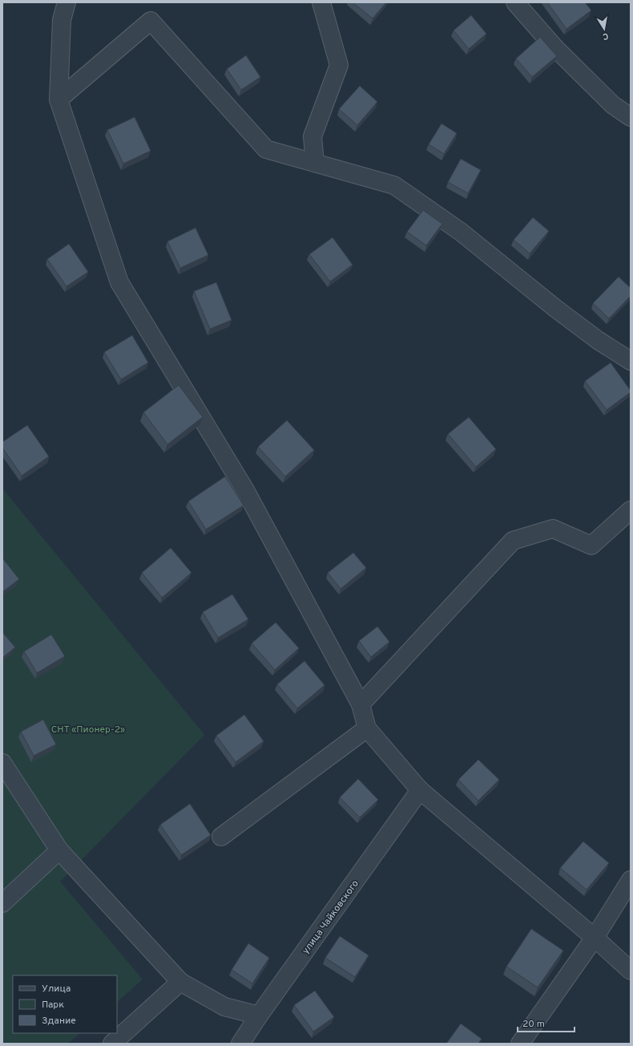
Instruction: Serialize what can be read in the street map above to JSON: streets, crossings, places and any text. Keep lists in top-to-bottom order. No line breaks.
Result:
{"streets":{"street":["улица Чайковского"]},"parks":["СНТ «Пионер-2»"],"legend":["Улица","Парк","Здание"],"scale_bar":"20 m","north":"bottom"}
